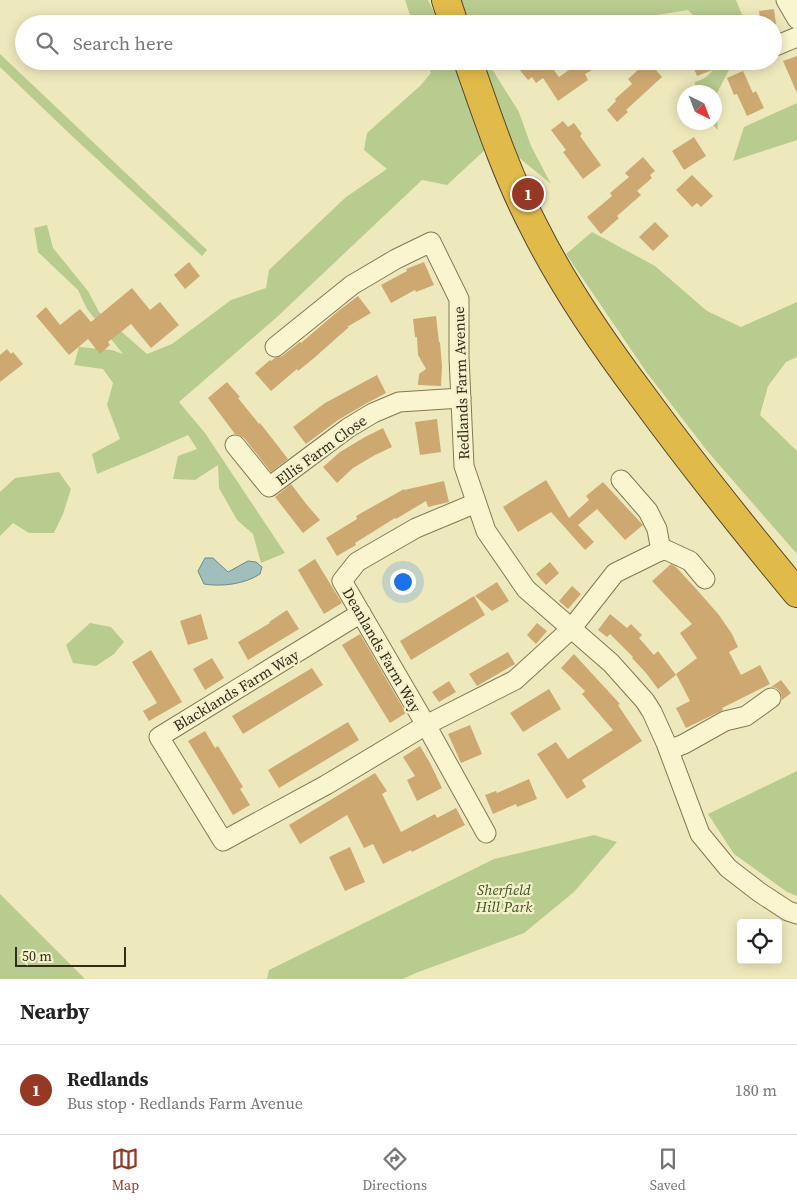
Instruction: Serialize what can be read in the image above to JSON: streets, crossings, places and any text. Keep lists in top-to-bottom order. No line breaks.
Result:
{"streets":{"street":["Redlands Farm Avenue","Ellis Farm Close","Deanlands Farm Way","Blacklands Farm Way"]},"crossings":[["Redlands Farm Avenue","Ellis Farm Close"],["Redlands Farm Avenue","Deanlands Farm Way"],["Redlands Farm Avenue","Blacklands Farm Way"],["Deanlands Farm Way","Blacklands Farm Way"]],"parks":["Sherfield Hill Park"],"scale_bar":"50 m","north":"bottom right","page":{"search":"Search here","pins":"1","scale":"50 m","heading":"Nearby","list":[{"mark":"1","name":"Redlands","note":"Bus stop · Redlands Farm Avenue","value":"180 m"}],"nav":["Map","Directions","Saved"]}}
